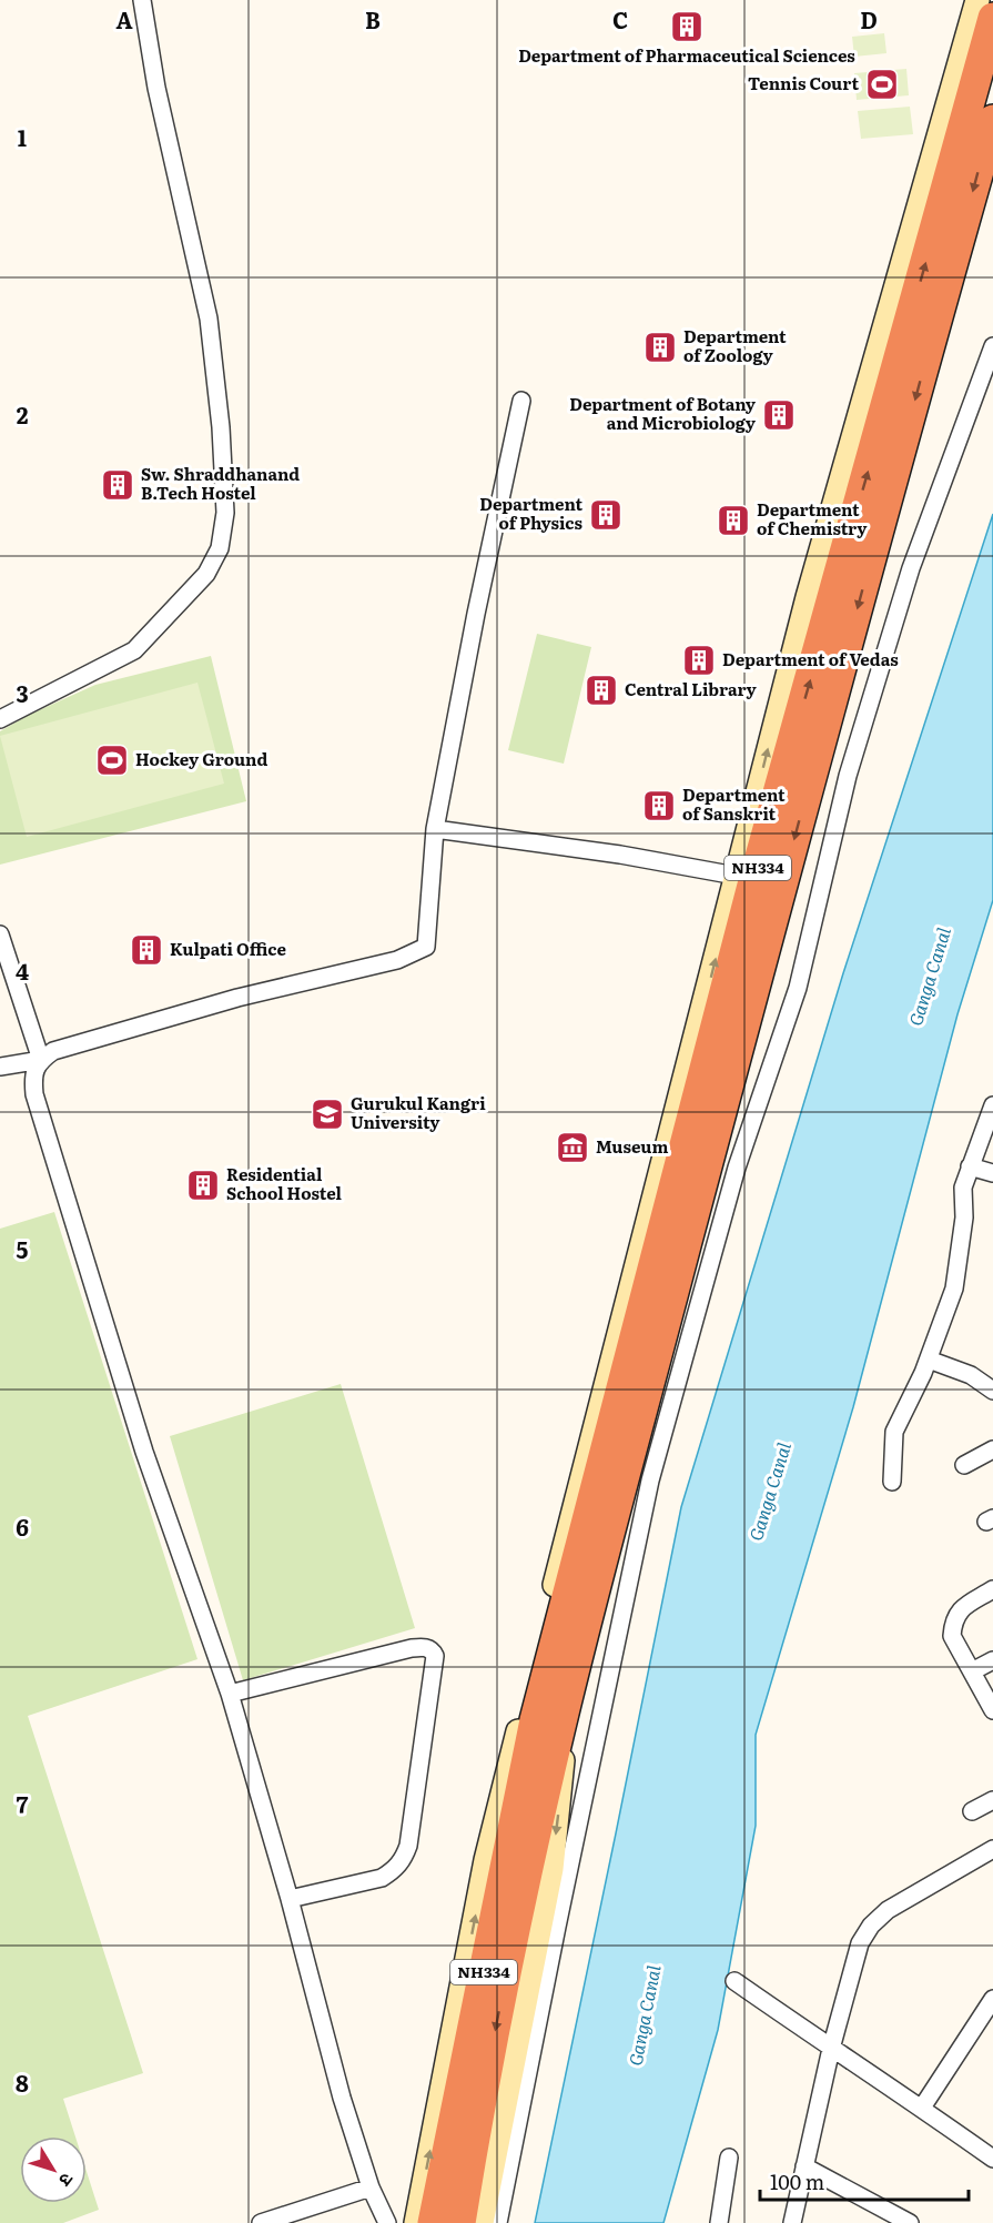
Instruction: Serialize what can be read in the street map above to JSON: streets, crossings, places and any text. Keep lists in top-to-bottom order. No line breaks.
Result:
{"streets":{"highway":["NH334"]},"water":["Ganga Canal"],"places":{"building":["Department of Pharmaceutical Sciences","Department of Zoology","Department of Botany and Microbiology","Sw. Shraddhanand B.Tech Hostel","Department of Physics","Department of Chemistry","Department of Vedas","Central Library","Department of Sanskrit","Kulpati Office","Residential School Hostel"],"sports":["Tennis Court","Hockey Ground"],"school or university":["Gurukul Kangri University"],"museum":["Museum"]},"scale_bar":"100 m","north":"bottom right","grid":{"columns":["A","B","C","D"],"rows":["1","2","3","4","5","6","7","8"]}}
